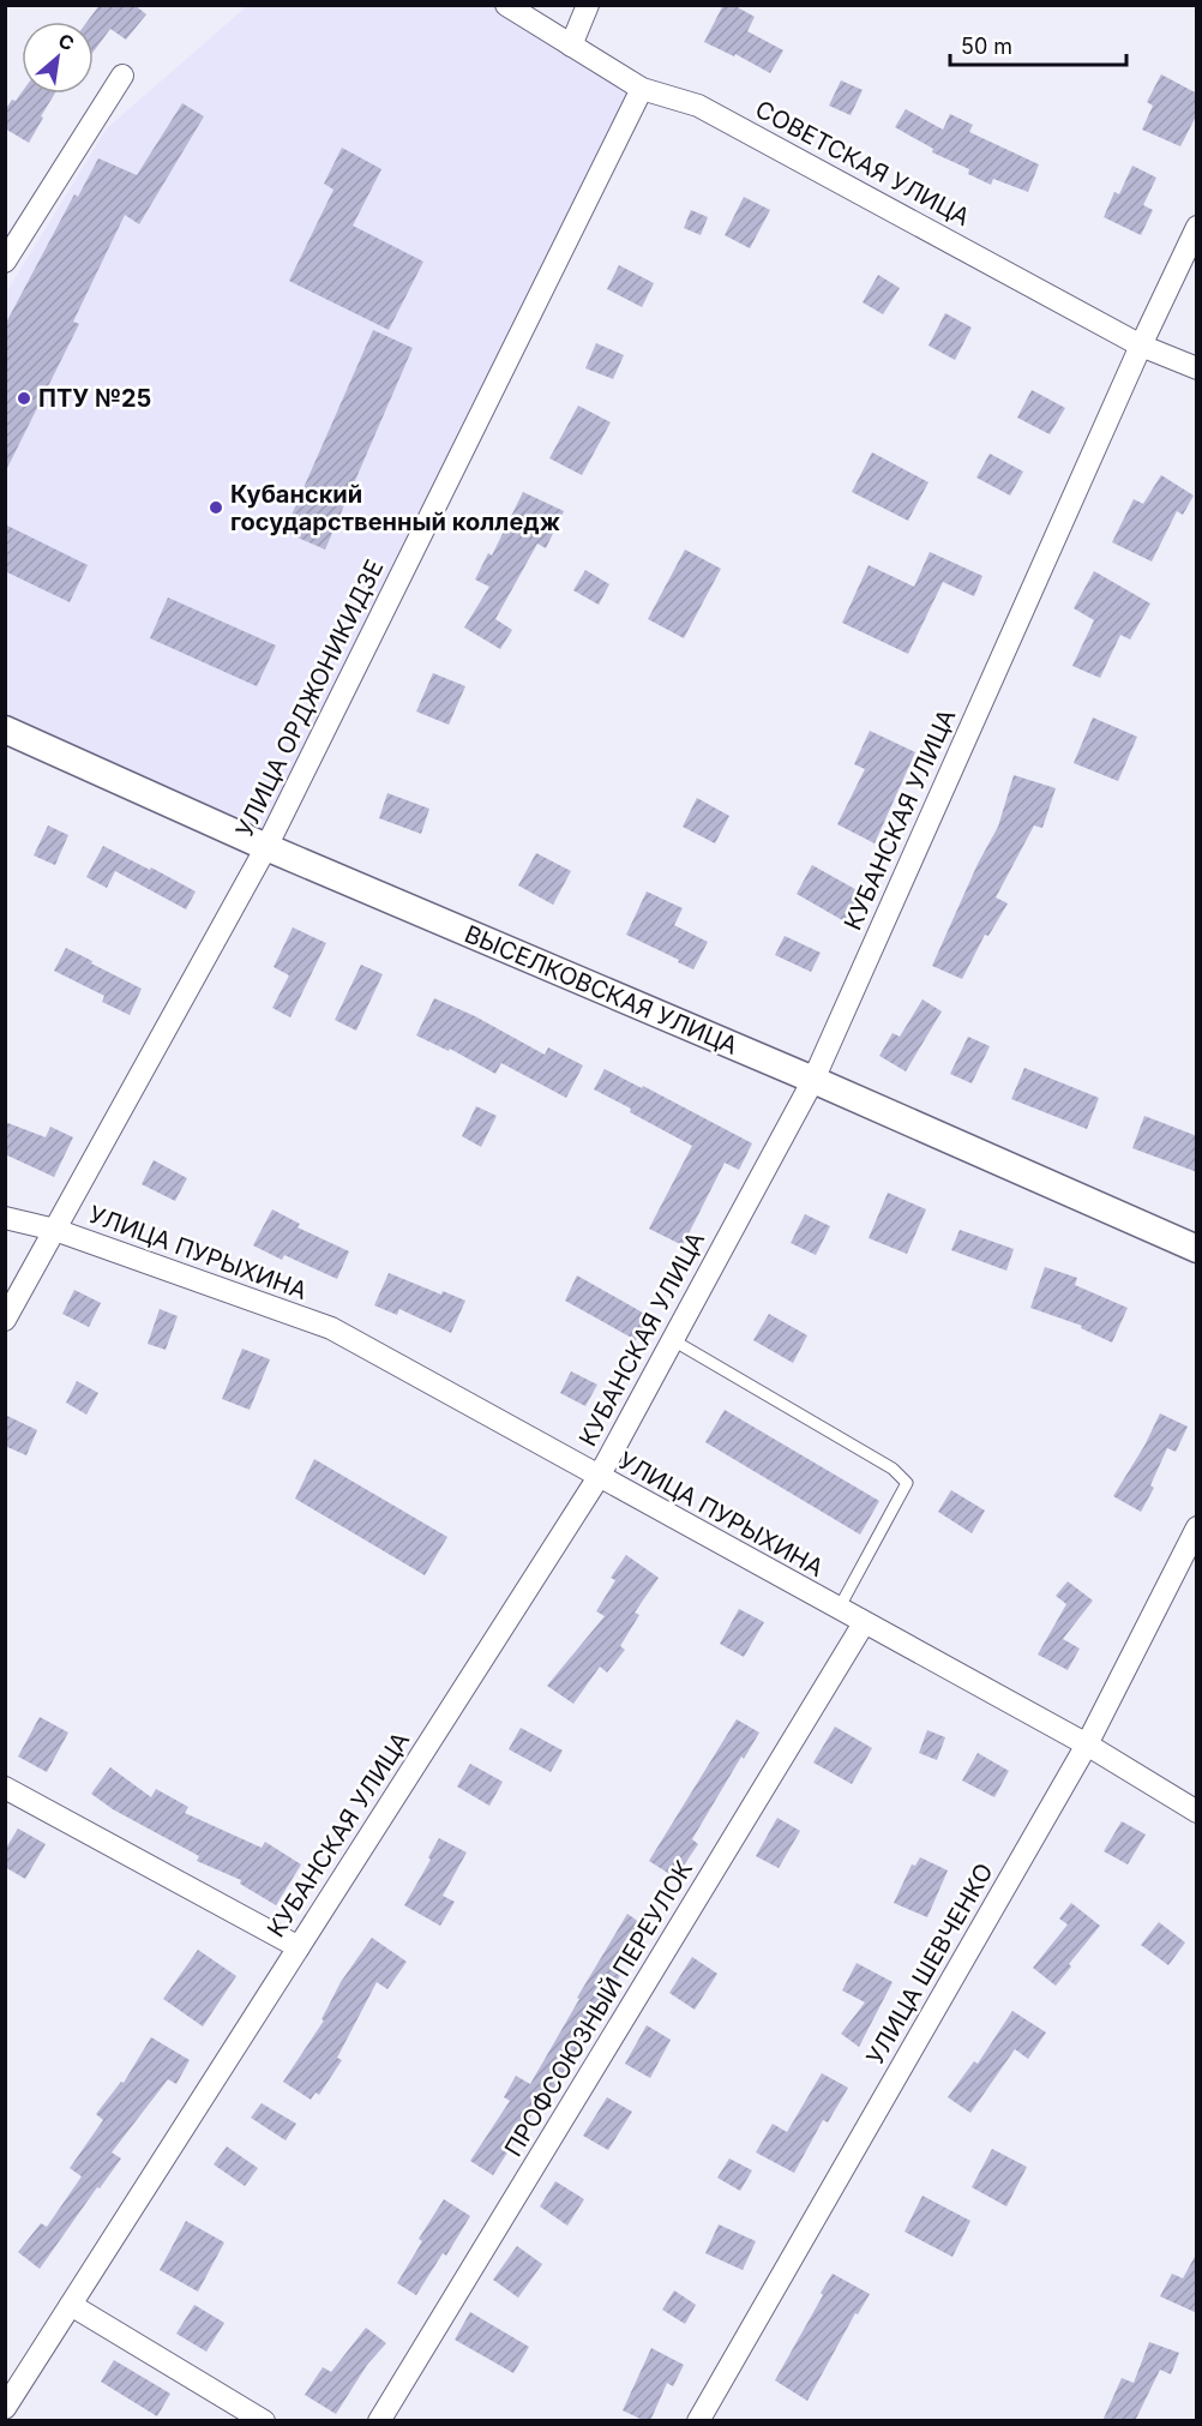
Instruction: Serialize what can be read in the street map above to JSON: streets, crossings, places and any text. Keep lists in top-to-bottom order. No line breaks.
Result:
{"streets":{"street":["СОВЕТСКАЯ УЛИЦА","УЛИЦА ОРДЖОНИКИДЗЕ","КУБАНСКАЯ УЛИЦА","ВЫСЕЛКОВСКАЯ УЛИЦА","УЛИЦА ПУРЫХИНА","УЛИЦА ШЕВЧЕНКО","ПРОФСОЮЗНЫЙ ПЕРЕУЛОК"]},"crossings":[["СОВЕТСКАЯ УЛИЦА","УЛИЦА ОРДЖОНИКИДЗЕ"],["СОВЕТСКАЯ УЛИЦА","КУБАНСКАЯ УЛИЦА"],["УЛИЦА ОРДЖОНИКИДЗЕ","ВЫСЕЛКОВСКАЯ УЛИЦА"],["УЛИЦА ОРДЖОНИКИДЗЕ","УЛИЦА ПУРЫХИНА"],["КУБАНСКАЯ УЛИЦА","ВЫСЕЛКОВСКАЯ УЛИЦА"],["КУБАНСКАЯ УЛИЦА","УЛИЦА ПУРЫХИНА"],["УЛИЦА ПУРЫХИНА","УЛИЦА ШЕВЧЕНКО"],["УЛИЦА ПУРЫХИНА","ПРОФСОЮЗНЫЙ ПЕРЕУЛОК"]],"places":["ПТУ №25","Кубанский государственный колледж"],"scale_bar":"50 m","north":"top right"}
